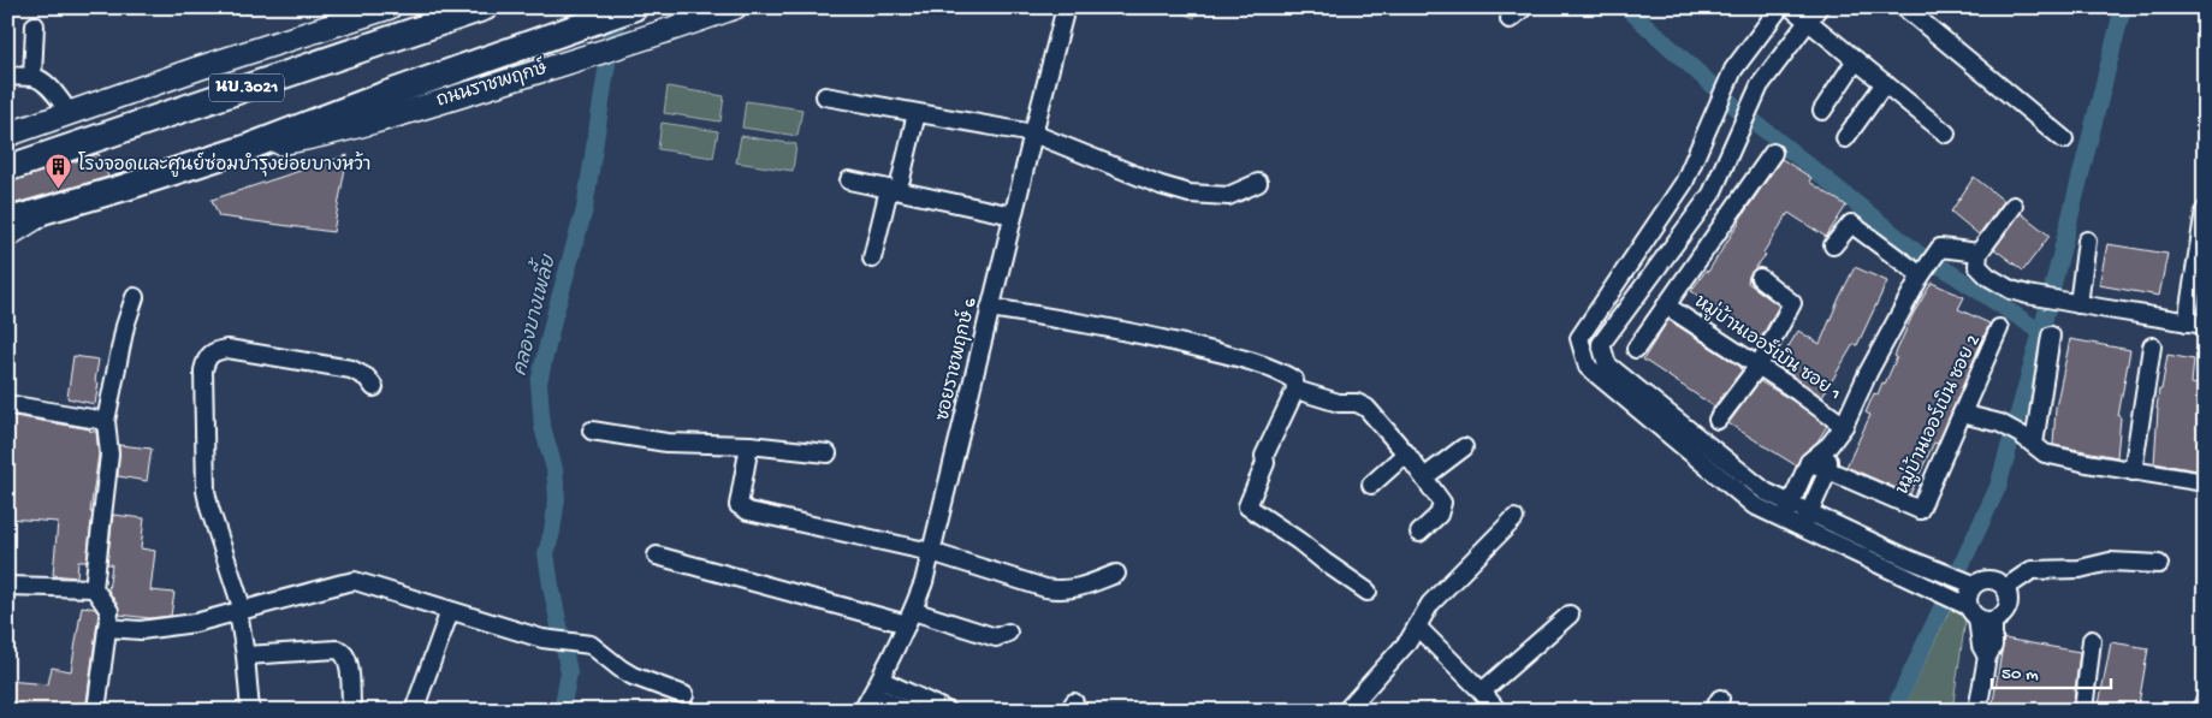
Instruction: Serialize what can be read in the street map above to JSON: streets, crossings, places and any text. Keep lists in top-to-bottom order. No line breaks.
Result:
{"streets":{"main road":["ถนนราชพฤกษ์","นบ.3021"],"street":["หมู่บ้านเออร์เบิน ซอย 1","ซอยราชพฤกษ์ 6","หมู่บ้านเออร์เบิน ซอย 2"]},"water":["คลองบางเพลี้ย"],"places":{"building":["โรงจอดและศูนย์ซ่อมบำรุงย่อยบางหว้า"]},"scale_bar":"50 m"}
